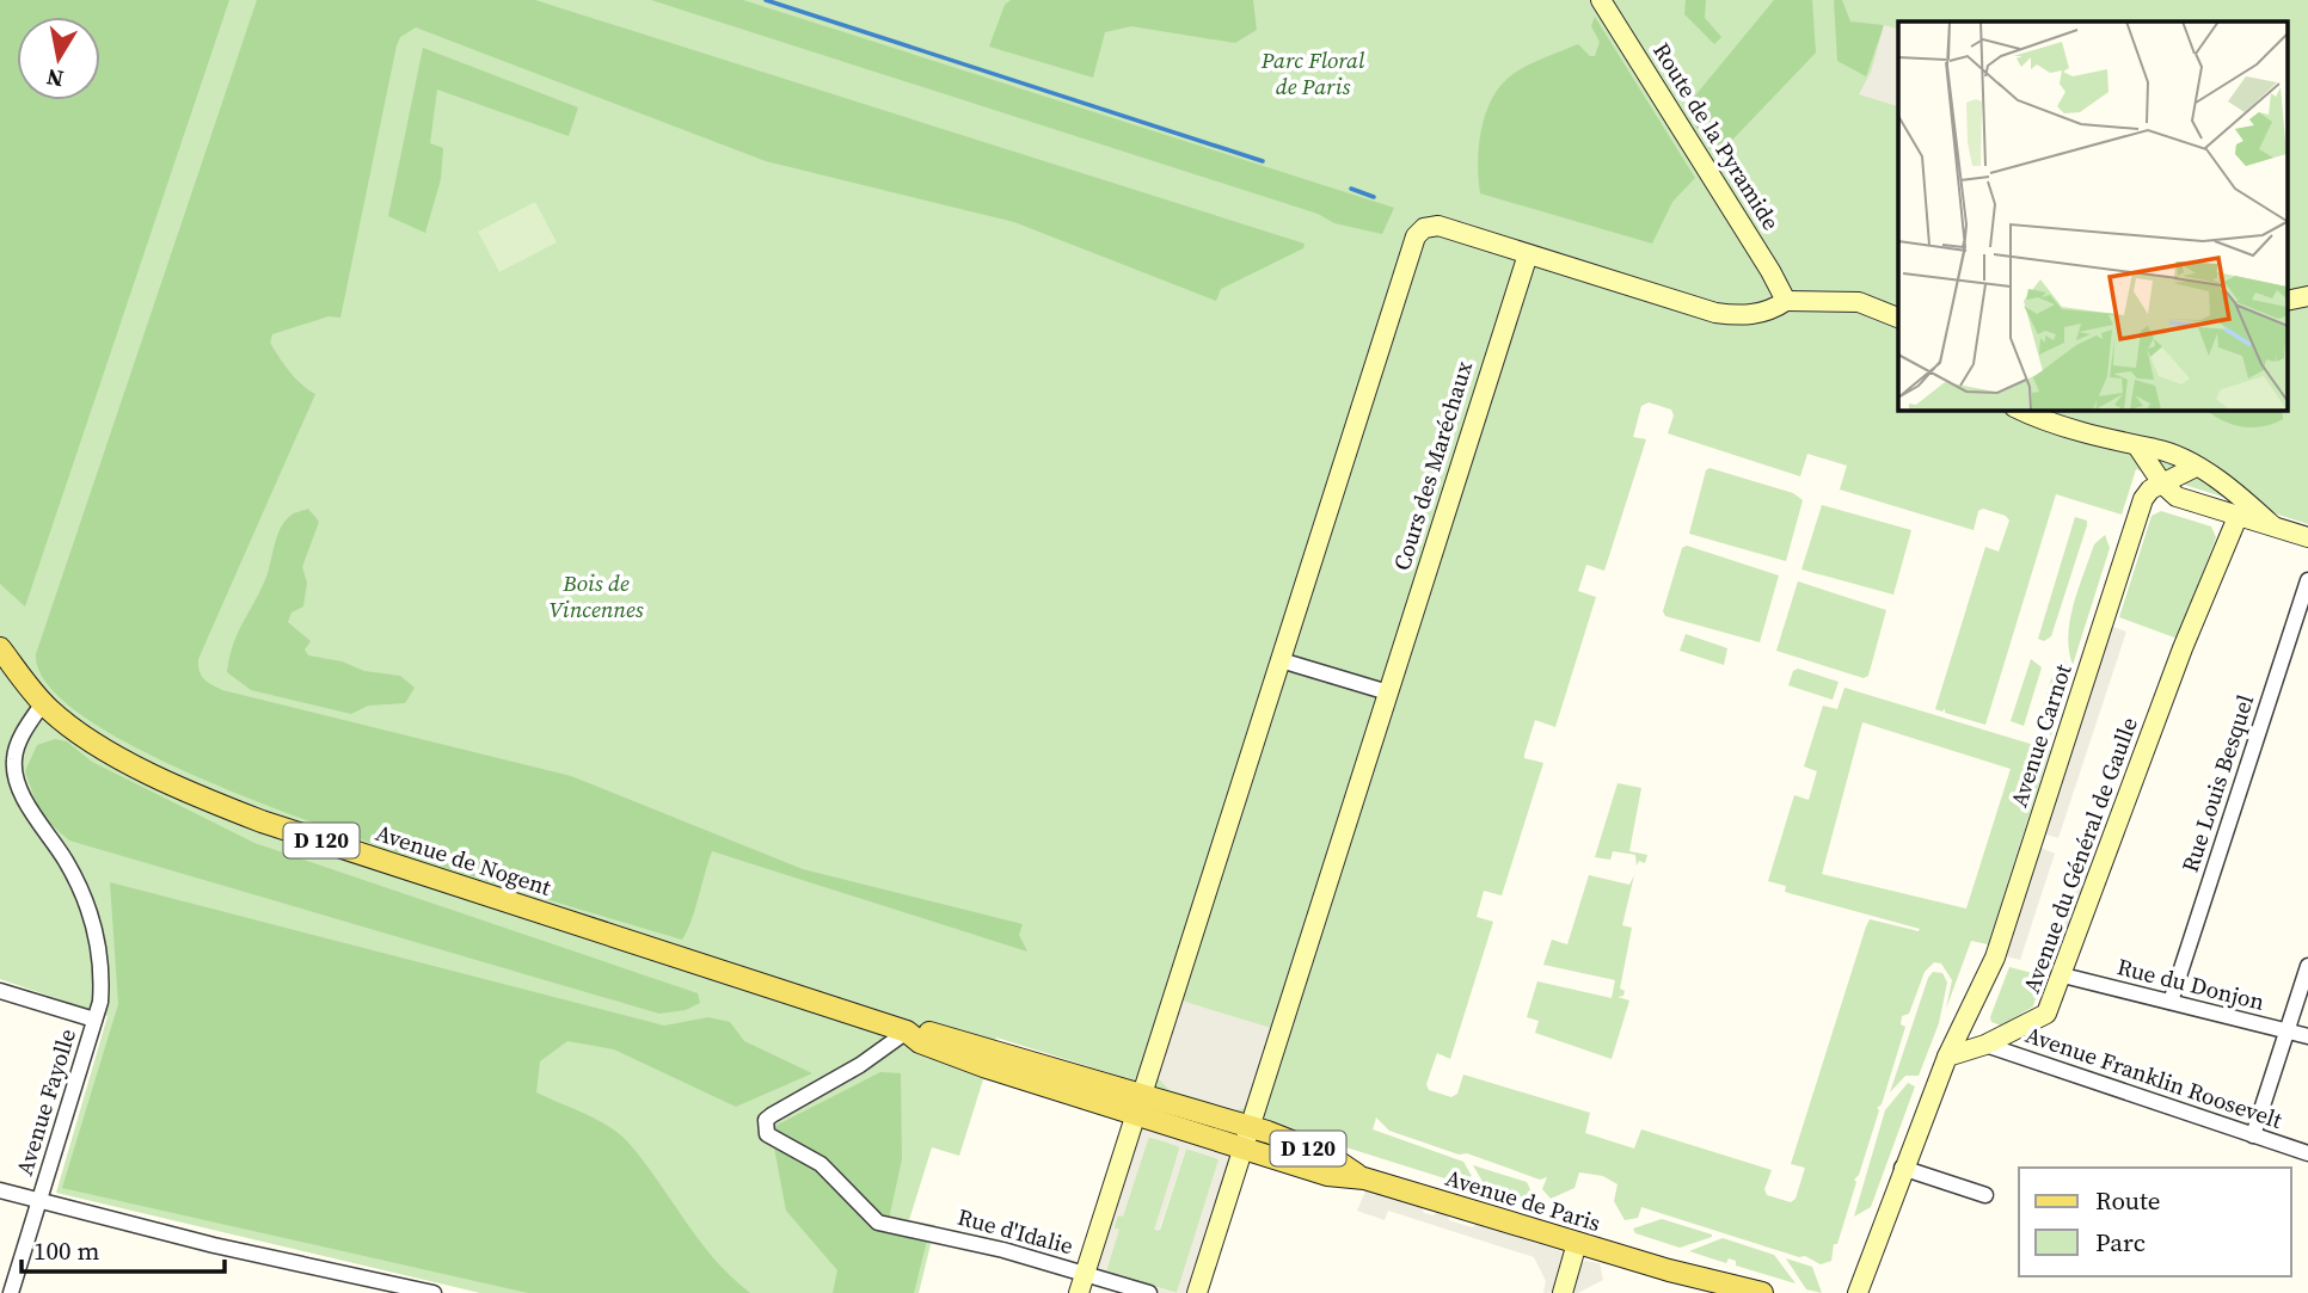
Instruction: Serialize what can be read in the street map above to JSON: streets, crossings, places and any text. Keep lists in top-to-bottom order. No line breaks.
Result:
{"streets":{"main road":["D 120","Avenue de Nogent","Avenue de Paris"],"street":["Route de la Pyramide","Cours des Maréchaux","Avenue Carnot","Rue Louis Besquel","Avenue du Général de Gaulle","Rue du Donjon","Avenue Franklin Roosevelt","Avenue Fayolle","Rue d'Idalie"]},"crossings":[["Cours des Maréchaux","Avenue de Paris"],["Avenue Carnot","Avenue du Général de Gaulle"],["Rue Louis Besquel","Rue du Donjon"],["Avenue du Général de Gaulle","Rue du Donjon"],["Avenue du Général de Gaulle","Avenue Franklin Roosevelt"],["Avenue de Nogent","Avenue Fayolle"],["Avenue de Nogent","Avenue de Paris"],["Avenue de Nogent","Rue d'Idalie"]],"parks":["Parc Floral de Paris","Bois de Vincennes"],"legend":["Route","Parc"],"scale_bar":"100 m","north":"bottom"}
